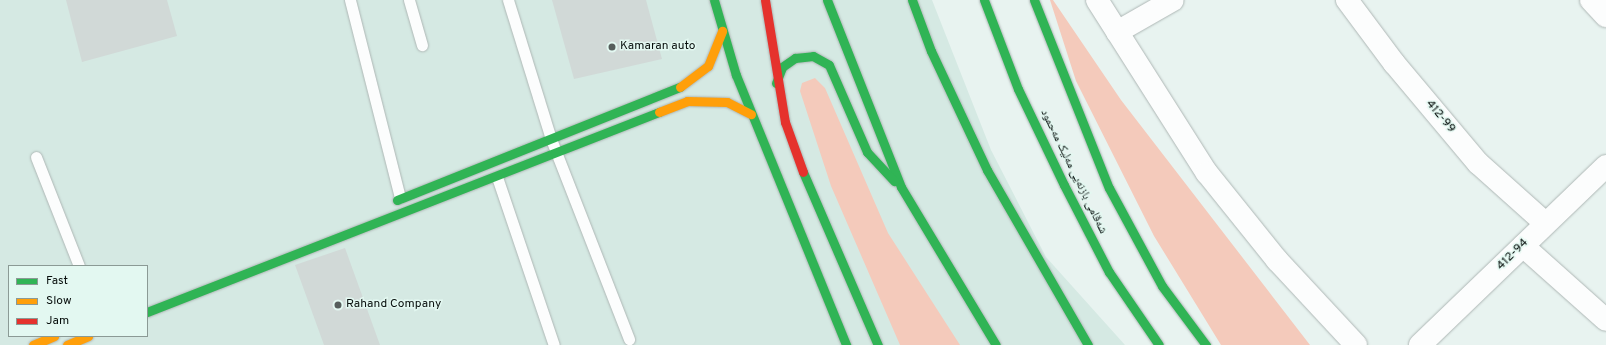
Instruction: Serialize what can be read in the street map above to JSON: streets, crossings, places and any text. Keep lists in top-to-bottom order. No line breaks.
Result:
{"streets":{"main road":["شەقامی بازنەیی مەلیک مەحمود"],"street":["412-99","412-94"]},"crossings":[["412-99","412-94"]],"places":["Kamaran auto","Rahand Company"],"legend":["Fast","Slow","Jam"]}
